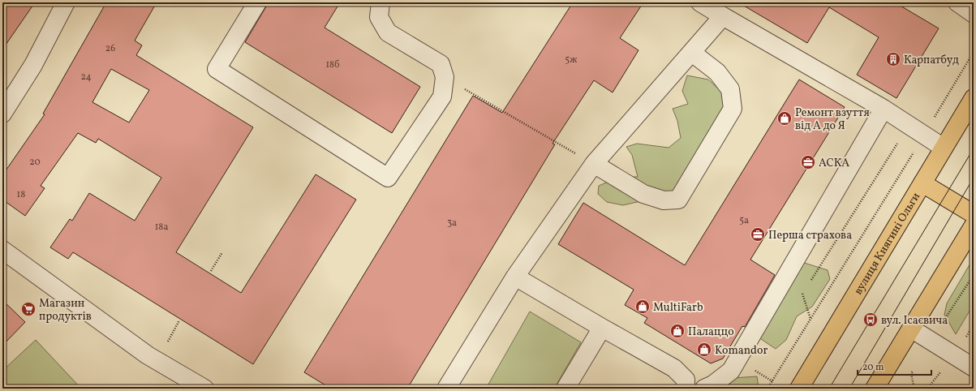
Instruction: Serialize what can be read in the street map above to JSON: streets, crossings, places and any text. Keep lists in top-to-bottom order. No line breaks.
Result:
{"streets":{"main road":["вулиця Княгині Ольги"]},"places":{"building":["Карпатбуд"],"shop":["Ремонт взуття від А до Я","MultiFarb","Палаццо","Komandor"],"office":["АСКА","Перша страхова"],"supermarket":["Магазин продуктів"],"bus stop":["вул. Ісаєвича"]},"house_numbers":["26","5ж","18б","24","20","18","5а","3а","18а"],"scale_bar":"20 m"}
